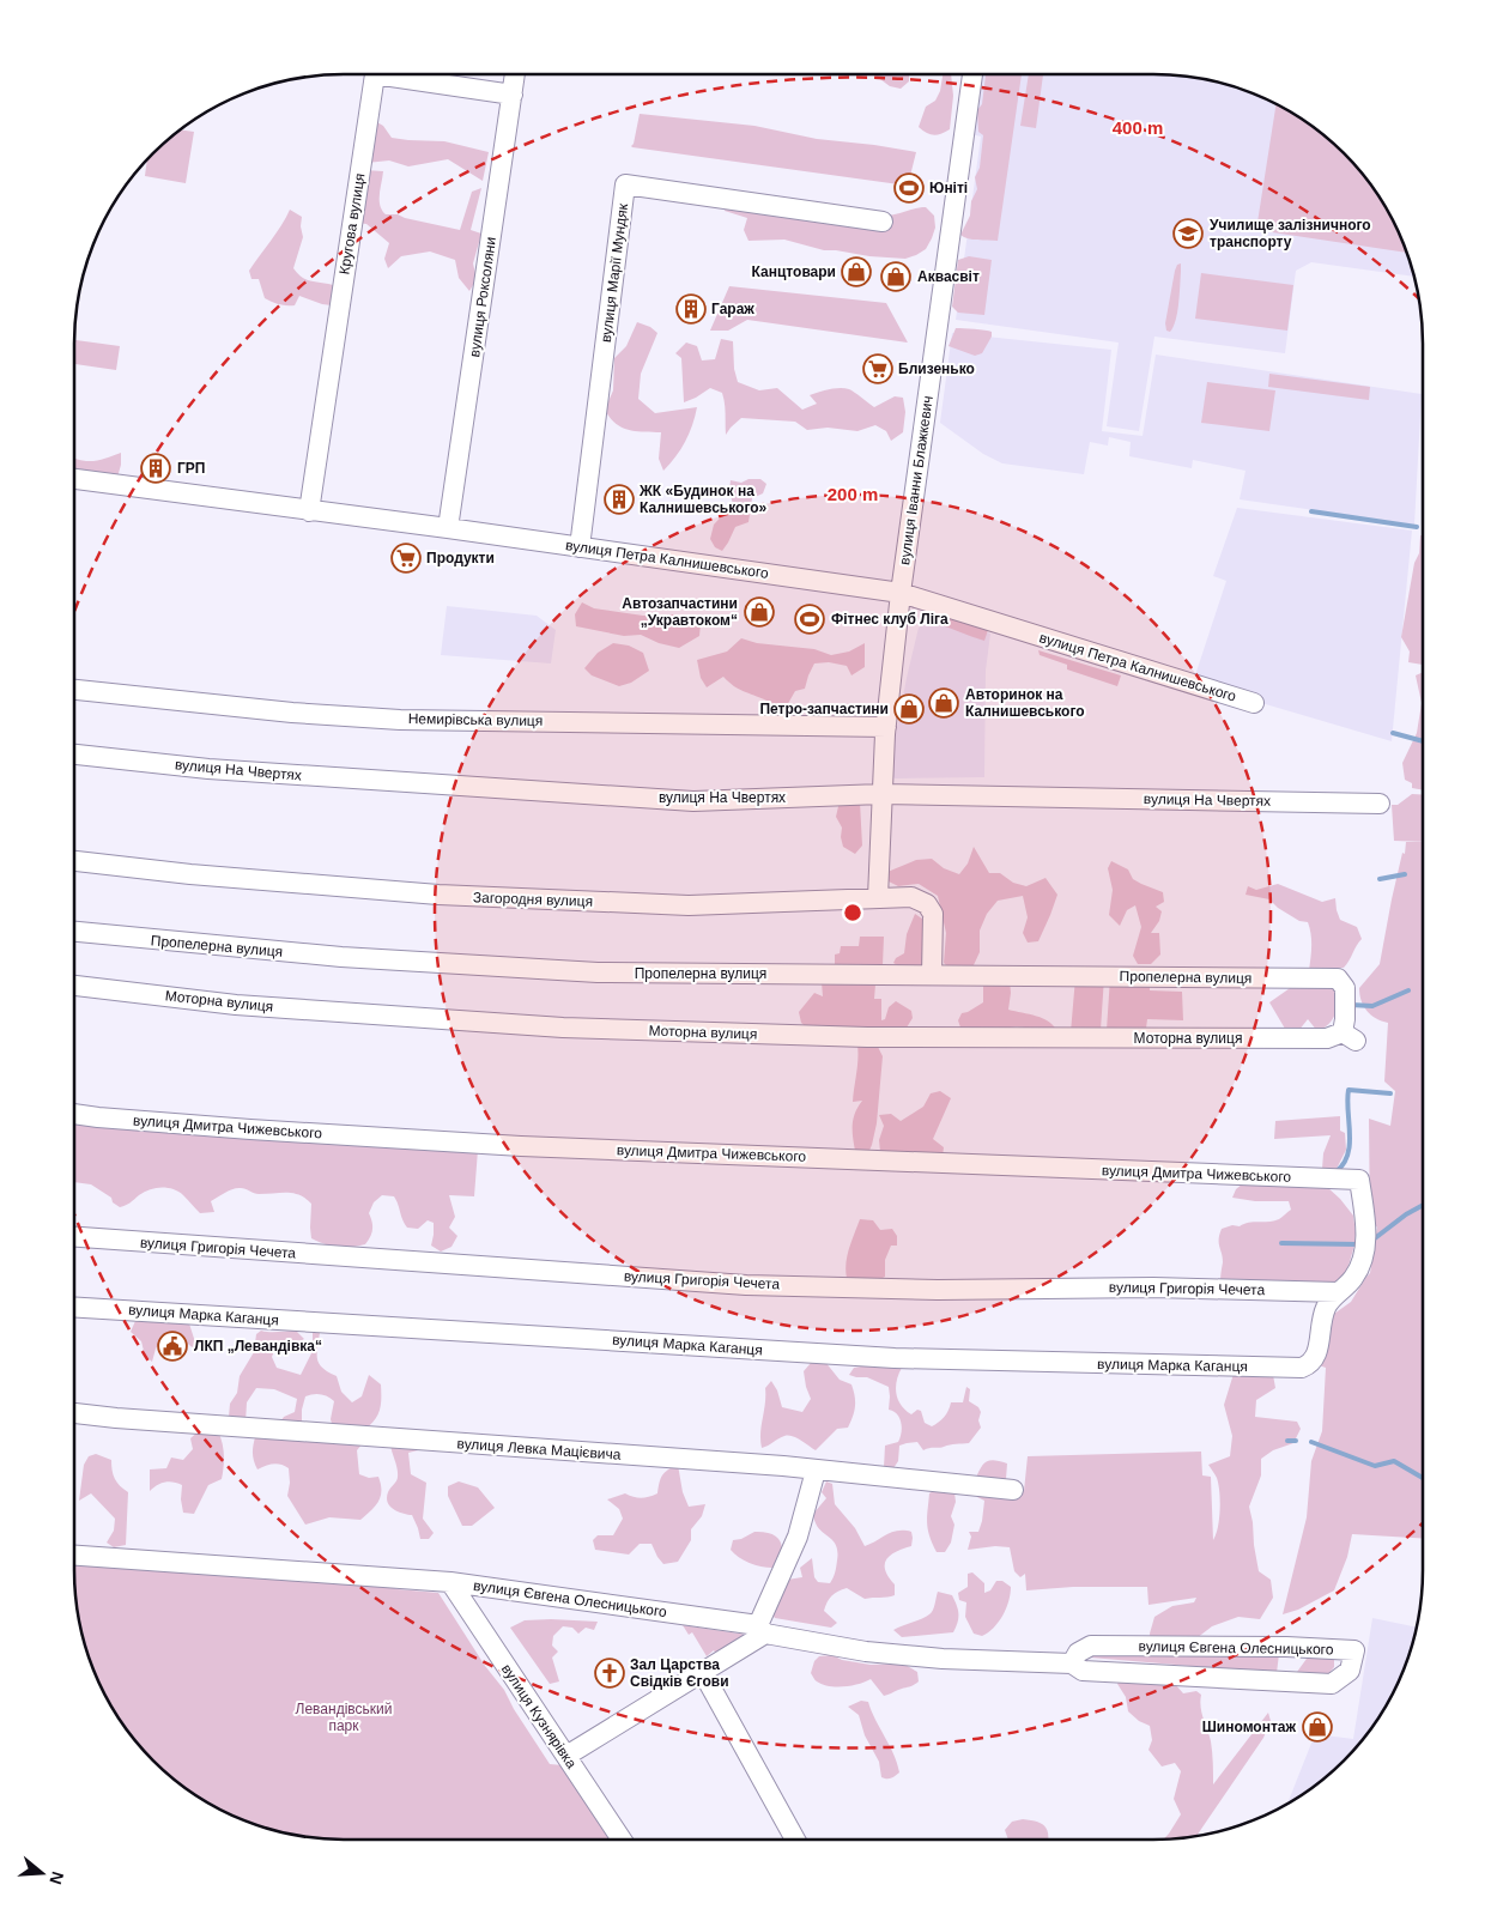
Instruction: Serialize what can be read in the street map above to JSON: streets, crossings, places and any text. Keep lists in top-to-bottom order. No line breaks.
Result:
{"streets":{"street":["Кругова вулиця","вулиця Марії Мундяк","вулиця Роксоляни","вулиця Іванни Блажкевич","вулиця Петра Калнишевського","Немирівська вулиця","вулиця На Чвертях","Загородня вулиця","Пропелерна вулиця","Моторна вулиця","вулиця Дмитра Чижевського","вулиця Григорія Чечета","вулиця Марка Каганця","вулиця Левка Мацієвича","вулиця Євгена Олесницького","вулиця Кузнярівка"]},"crossings":[["Кругова вулиця","вулиця Роксоляни"],["Кругова вулиця","вулиця Петра Калнишевського"],["вулиця Марії Мундяк","вулиця Петра Калнишевського"],["вулиця Роксоляни","вулиця Петра Калнишевського"],["вулиця Іванни Блажкевич","вулиця Петра Калнишевського"],["вулиця Іванни Блажкевич","Немирівська вулиця"],["вулиця Іванни Блажкевич","вулиця На Чвертях"],["вулиця Іванни Блажкевич","Загородня вулиця"],["Загородня вулиця","Пропелерна вулиця"],["Пропелерна вулиця","Моторна вулиця"],["вулиця Дмитра Чижевського","вулиця Григорія Чечета"],["вулиця Дмитра Чижевського","вулиця Марка Каганця"],["вулиця Григорія Чечета","вулиця Марка Каганця"],["вулиця Євгена Олесницького","вулиця Кузнярівка"]],"parks":["Левандівський парк"],"places":{"sports":["Юніті","Фітнес клуб Ліга"],"school or university":["Училище залізничного транспорту"],"shop":["Канцтовари","Аквасвіт","Автозапчастини „Укравтоком“","Авторинок на Калнишевського","Петро-запчастини","Шиномонтаж"],"building":["Гараж","ГРП","ЖК «Будинок на Калнишевського»"],"supermarket":["Близенько","Продукти"],"public building":["ЛКП „Левандівка“"],"church":["Зал Царства Свідків Єгови"]},"north":"right","rings":["400 m","200 m"]}
